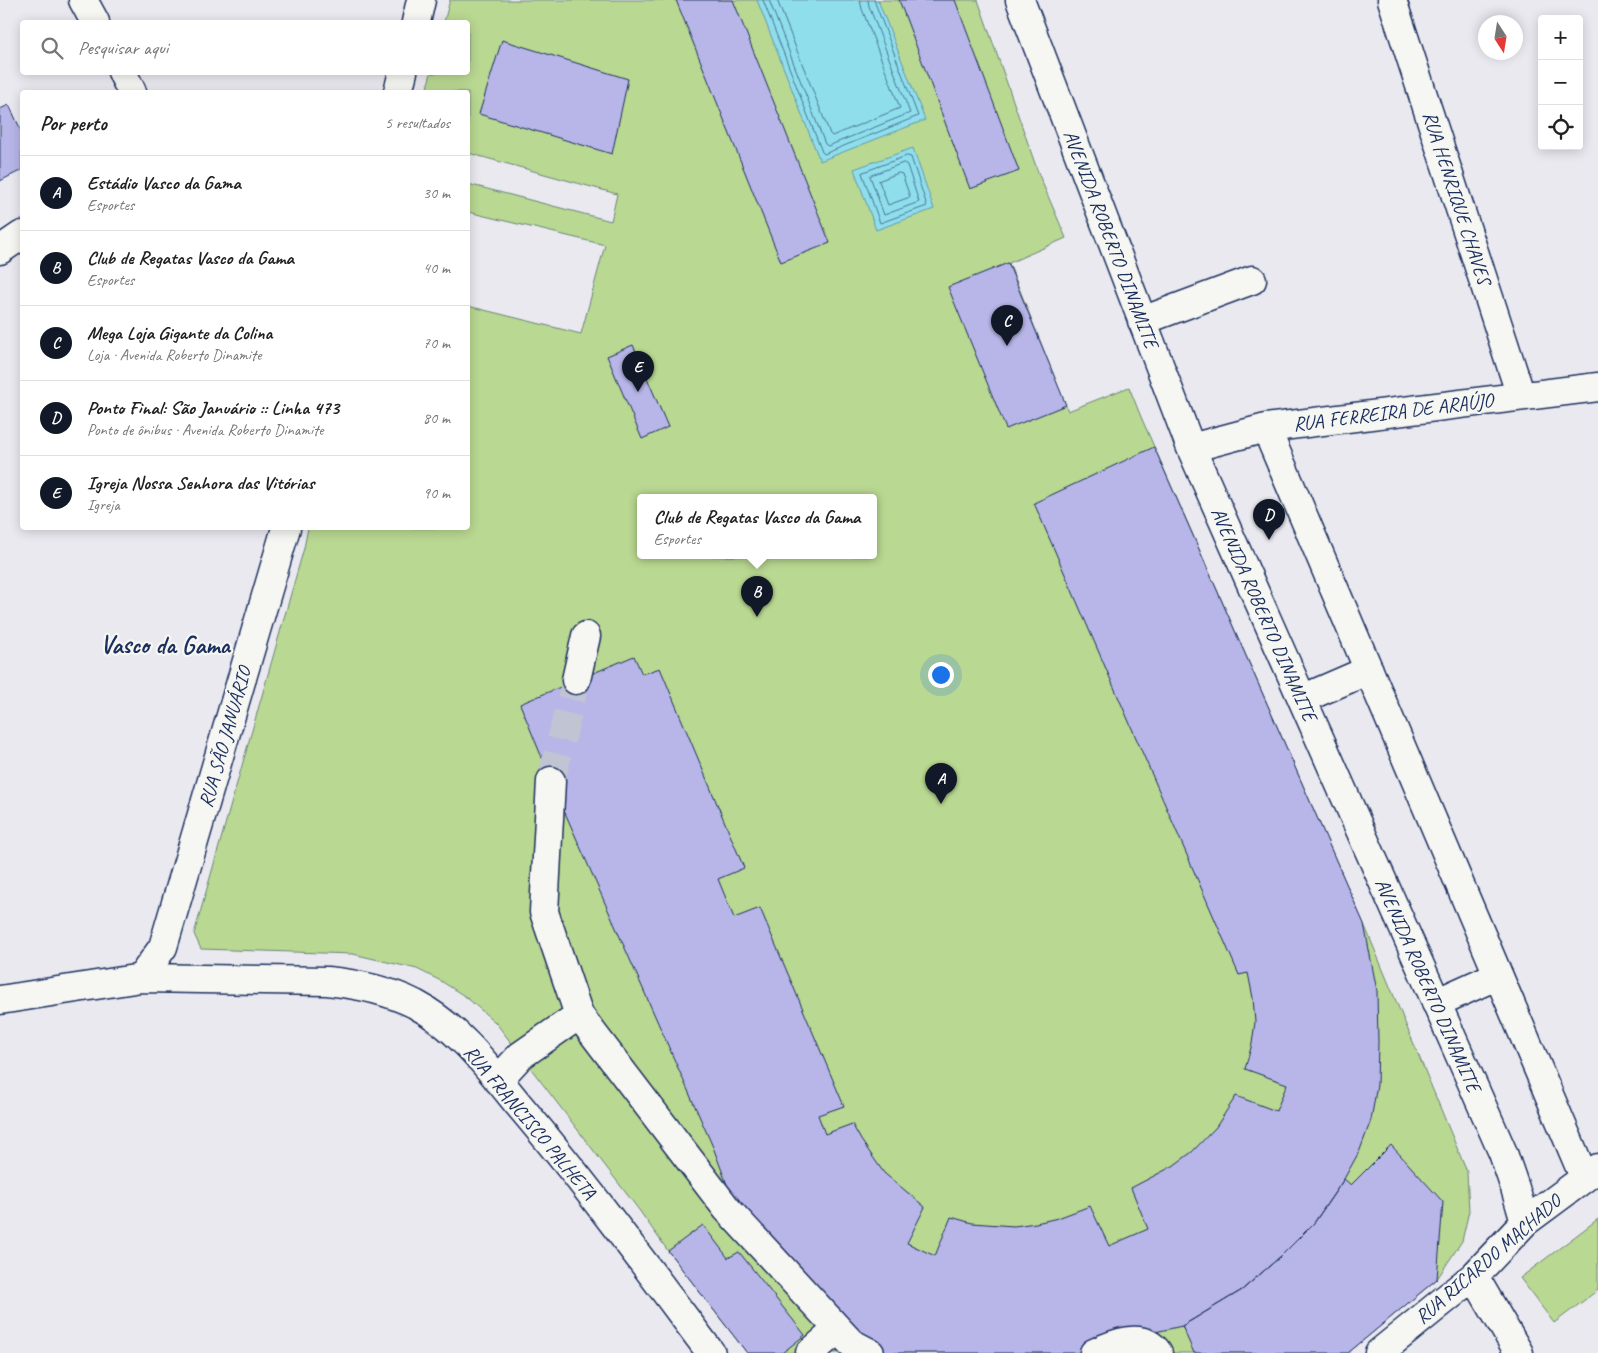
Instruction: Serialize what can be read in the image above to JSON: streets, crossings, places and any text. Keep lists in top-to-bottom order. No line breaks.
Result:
{"streets":{"street":["RUA HENRIQUE CHAVES","AVENIDA ROBERTO DINAMITE","RUA FERREIRA DE ARAÚJO","RUA SÃO JANUÁRIO","RUA FRANCISCO PALHETA","RUA RICARDO MACHADO"]},"crossings":[["RUA HENRIQUE CHAVES","RUA FERREIRA DE ARAÚJO"],["AVENIDA ROBERTO DINAMITE","RUA FERREIRA DE ARAÚJO"],["AVENIDA ROBERTO DINAMITE","RUA RICARDO MACHADO"],["RUA SÃO JANUÁRIO","RUA FRANCISCO PALHETA"]],"districts":["Vasco da Gama"],"north":"bottom","page":{"map_buttons":["+","−"],"search":"Pesquisar aqui","heading":["Por perto","5 resultados"],"list":[{"mark":"A","name":"Estádio Vasco da Gama","note":"Esportes","value":"30 m"},{"mark":"B","name":"Club de Regatas Vasco da Gama","note":"Esportes","value":"40 m"},{"mark":"C","name":"Mega Loja Gigante da Colina","note":"Loja · Avenida Roberto Dinamite","value":"70 m"},{"mark":"D","name":"Ponto Final: São Januário :: Linha 473","note":"Ponto de ônibus · Avenida Roberto Dinamite","value":"80 m"},{"mark":"E","name":"Igreja Nossa Senhora das Vitórias","note":"Igreja","value":"90 m"}],"pins":["C","E","D","B","A"],"popup":["Club de Regatas Vasco da Gama","Esportes"]}}
